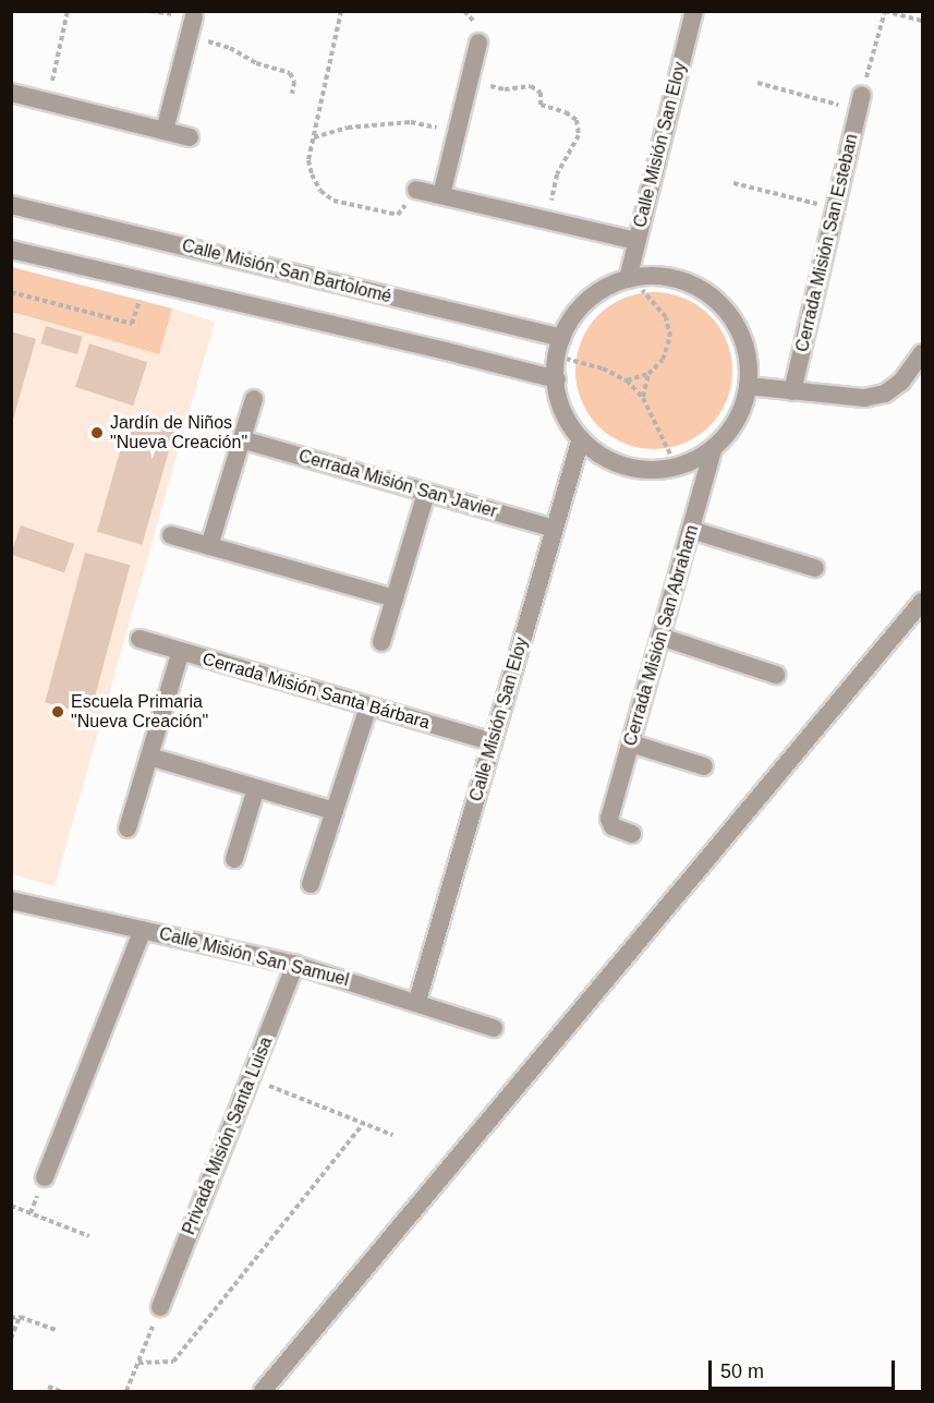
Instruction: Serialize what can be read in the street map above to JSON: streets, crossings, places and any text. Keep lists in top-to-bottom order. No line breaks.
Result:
{"streets":{"street":["Calle Misión San Eloy","Cerrada Misión San Esteban","Calle Misión San Bartolomé","Cerrada Misión San Javier","Cerrada Misión San Abraham","Cerrada Misión Santa Bárbara","Calle Misión San Samuel","Privada Misión Santa Luisa"]},"crossings":[["Calle Misión San Eloy","Calle Misión San Bartolomé"],["Calle Misión San Eloy","Cerrada Misión San Javier"],["Calle Misión San Eloy","Cerrada Misión Santa Bárbara"],["Calle Misión San Eloy","Calle Misión San Samuel"],["Calle Misión San Samuel","Privada Misión Santa Luisa"]],"places":["Jardín de Niños \"Nueva Creación\"","Escuela Primaria \"Nueva Creación\""],"scale_bar":"50 m"}
